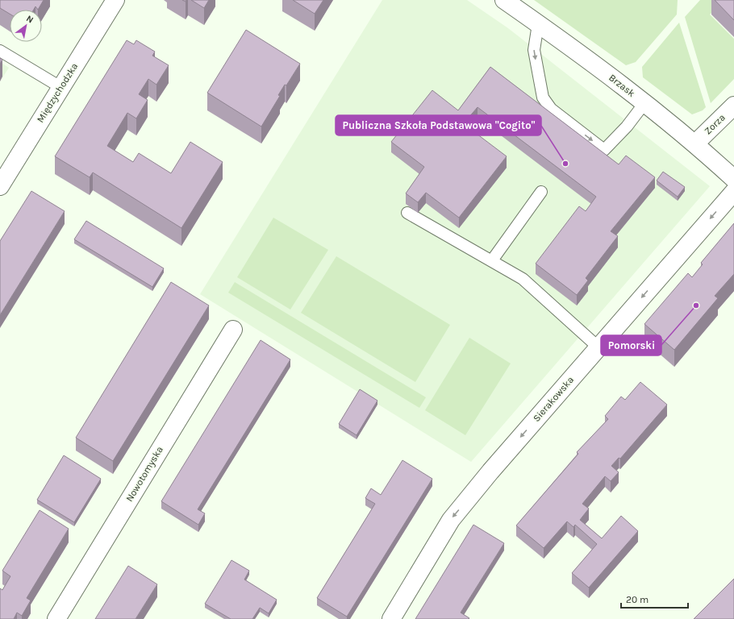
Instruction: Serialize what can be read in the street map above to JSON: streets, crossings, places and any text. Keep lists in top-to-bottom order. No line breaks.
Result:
{"streets":{"street":["Brzask","Międzychodzka","Zorza","Sierakowska","Nowotomyska"]},"crossings":[["Brzask","Zorza"]],"one_way":["Sierakowska"],"places":["Publiczna Szkoła Podstawowa \"Cogito\"","Pomorski"],"scale_bar":"20 m","north":"top right"}
